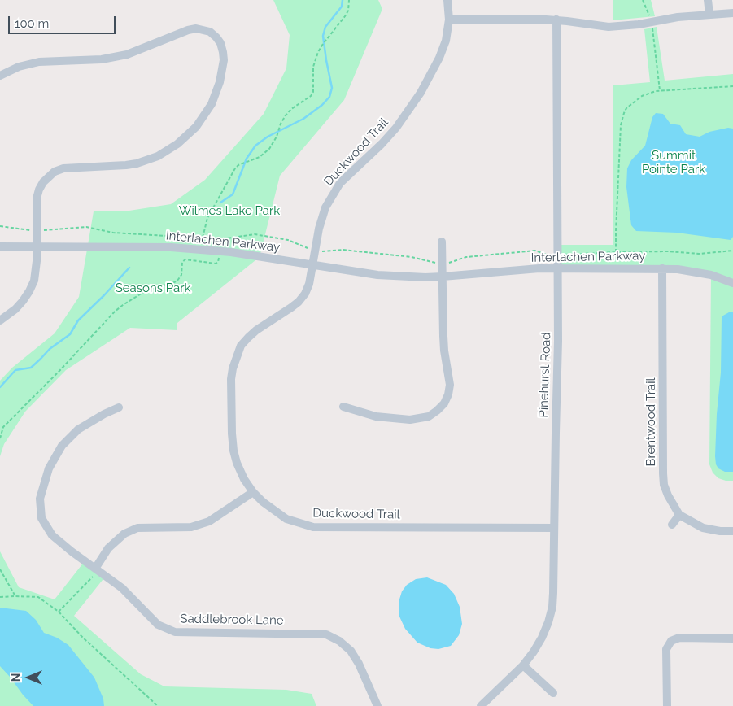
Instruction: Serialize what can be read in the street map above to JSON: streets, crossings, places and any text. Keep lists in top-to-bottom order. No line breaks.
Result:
{"streets":{"street":["Duckwood Trail","Interlachen Parkway","Pinehurst Road","Brentwood Trail","Saddlebrook Lane"]},"crossings":[["Duckwood Trail","Interlachen Parkway"],["Duckwood Trail","Pinehurst Road"],["Interlachen Parkway","Pinehurst Road"],["Interlachen Parkway","Brentwood Trail"]],"parks":["Summit Pointe Park","Wilmes Lake Park","Seasons Park"],"scale_bar":"100 m","north":"left"}
